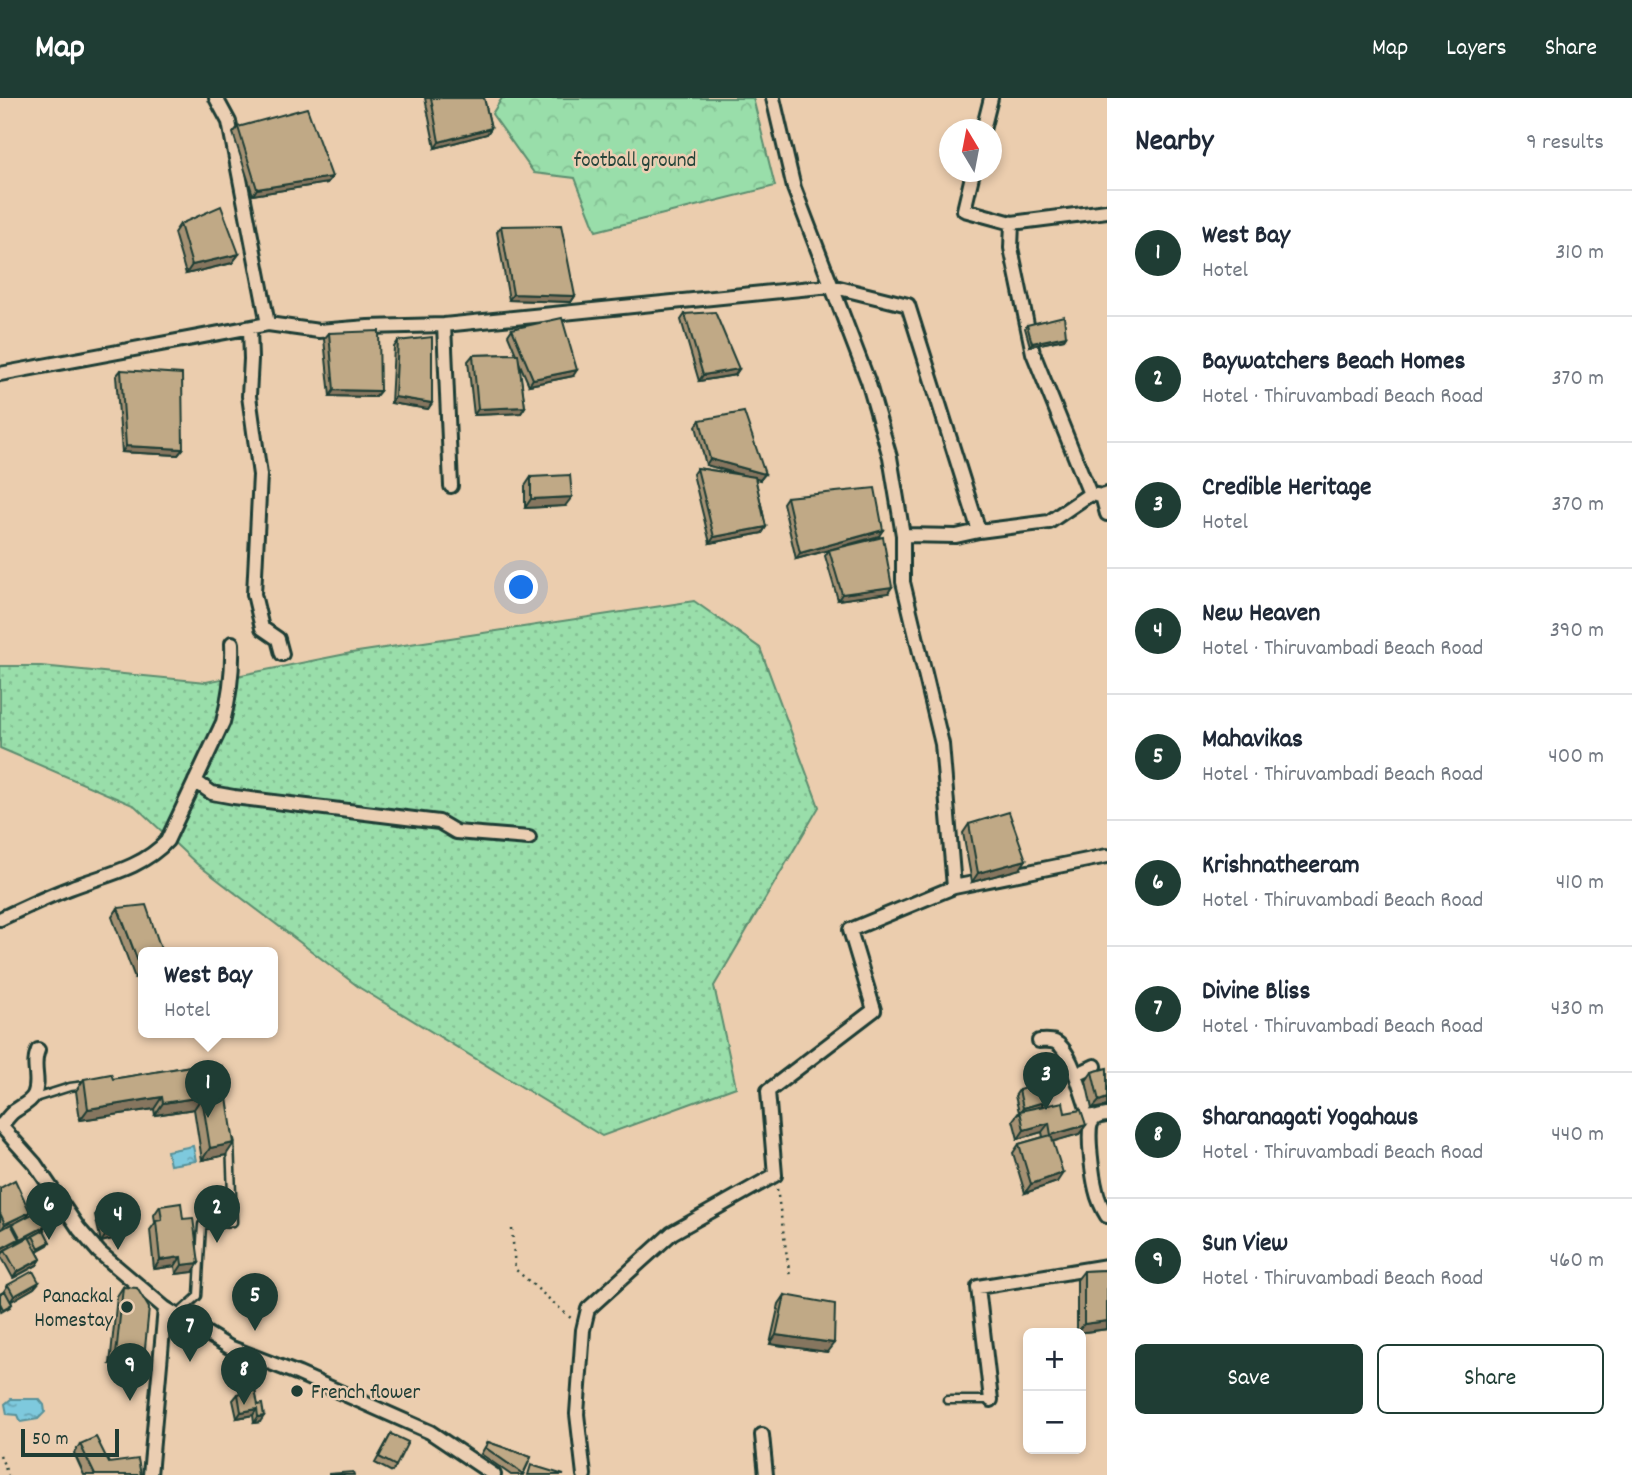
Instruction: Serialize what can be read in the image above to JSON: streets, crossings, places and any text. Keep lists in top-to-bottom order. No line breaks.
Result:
{"parks":["football ground"],"places":["Panackal Homestay","French flower"],"scale_bar":"50 m","north":"top","page":{"header":"Map","nav":["Map","Layers","Share"],"heading":["Nearby","9 results"],"list":[{"mark":"1","name":"West Bay","note":"Hotel","value":"310 m"},{"mark":"2","name":"Baywatchers Beach Homes","note":"Hotel · Thiruvambadi Beach Road","value":"370 m"},{"mark":"3","name":"Credible Heritage","note":"Hotel","value":"370 m"},{"mark":"4","name":"New Heaven","note":"Hotel · Thiruvambadi Beach Road","value":"390 m"},{"mark":"5","name":"Mahavikas","note":"Hotel · Thiruvambadi Beach Road","value":"400 m"},{"mark":"6","name":"Krishnatheeram","note":"Hotel · Thiruvambadi Beach Road","value":"410 m"},{"mark":"7","name":"Divine Bliss","note":"Hotel · Thiruvambadi Beach Road","value":"430 m"},{"mark":"8","name":"Sharanagati Yogahaus","note":"Hotel · Thiruvambadi Beach Road","value":"440 m"},{"mark":"9","name":"Sun View","note":"Hotel · Thiruvambadi Beach Road","value":"460 m"}],"popup":["West Bay","Hotel"],"pins":["3","1","6","2","4","5","7","9","8"],"buttons":["Save","Share"],"map_buttons":["+","−"],"scale":"50 m"}}
